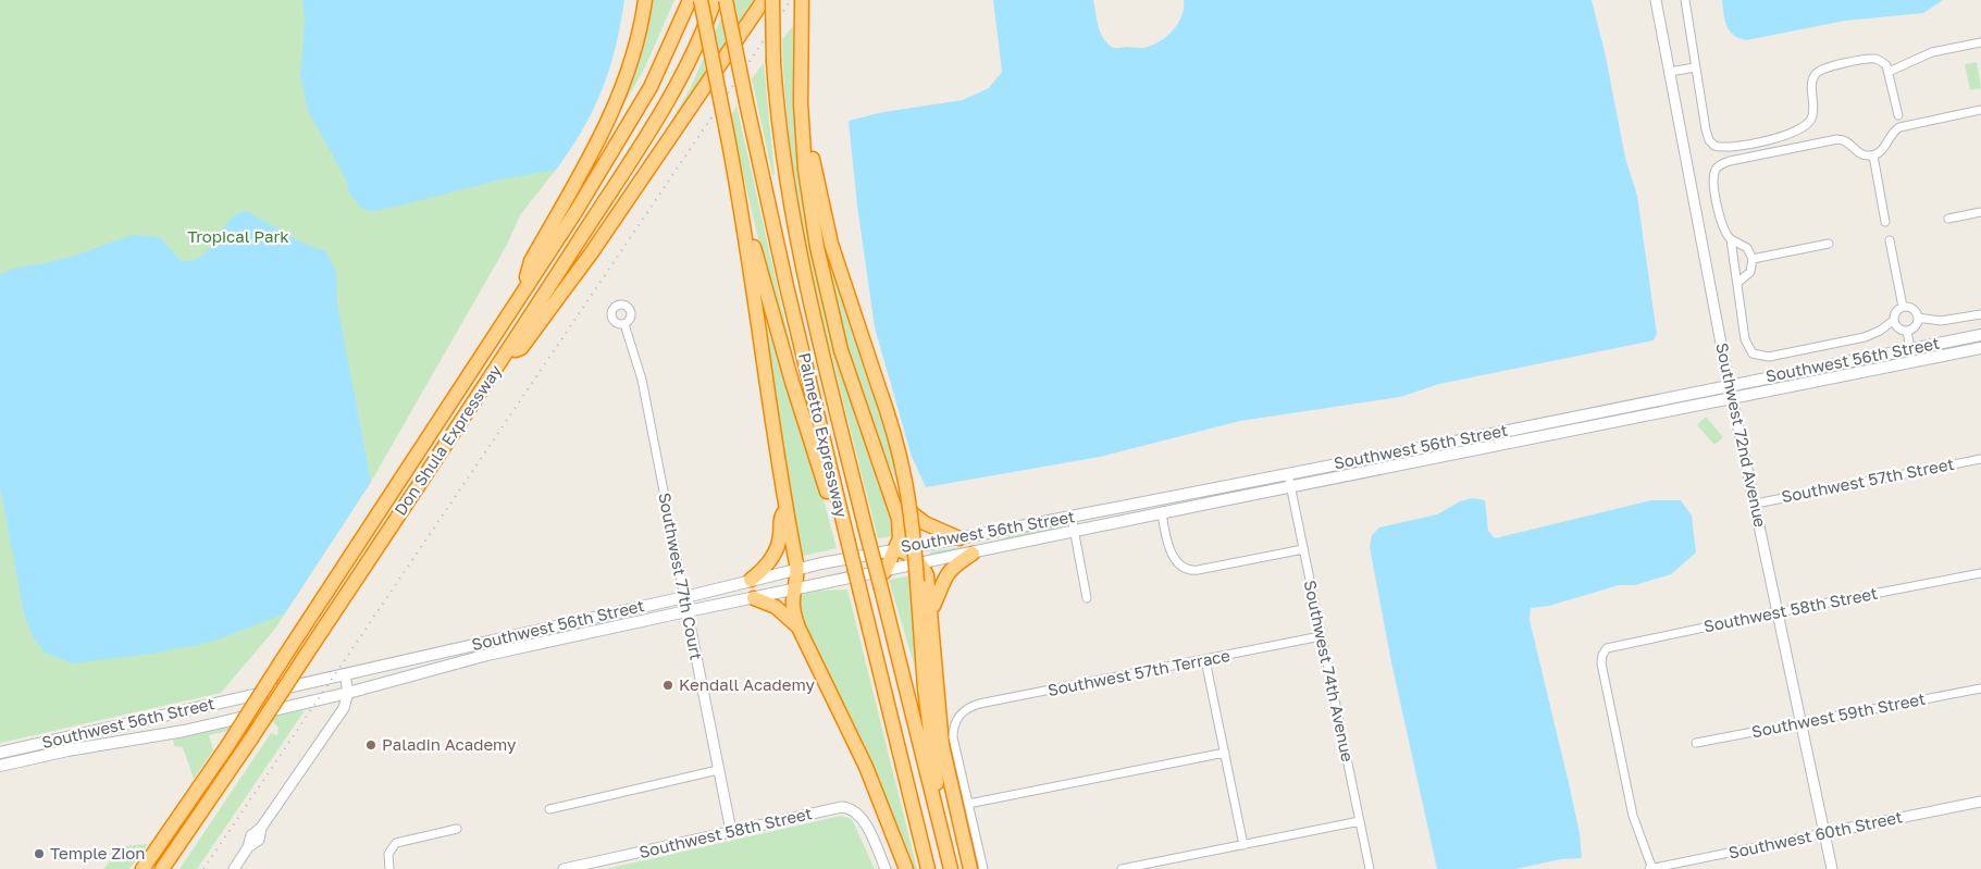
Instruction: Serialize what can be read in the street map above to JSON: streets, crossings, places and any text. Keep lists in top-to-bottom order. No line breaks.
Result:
{"streets":{"highway":["Palmetto Expressway","Don Shula Expressway"],"main road":["Southwest 56th Street"],"street":["Southwest 72nd Avenue","Southwest 57th Street","Southwest 77th Court","Southwest 58th Street","Southwest 74th Avenue","Southwest 57th Terrace","Southwest 59th Street","Southwest 60th Street"]},"crossings":[["Southwest 56th Street","Southwest 72nd Avenue"],["Southwest 56th Street","Southwest 77th Court"],["Southwest 56th Street","Southwest 74th Avenue"],["Southwest 72nd Avenue","Southwest 57th Street"],["Southwest 72nd Avenue","Southwest 58th Street"],["Southwest 72nd Avenue","Southwest 59th Street"],["Southwest 72nd Avenue","Southwest 60th Street"],["Southwest 77th Court","Southwest 58th Street"],["Southwest 58th Street","Southwest 60th Street"],["Southwest 74th Avenue","Southwest 57th Terrace"]],"parks":["Tropical Park"],"places":["Kendall Academy","Paladin Academy","Temple Zion"]}
